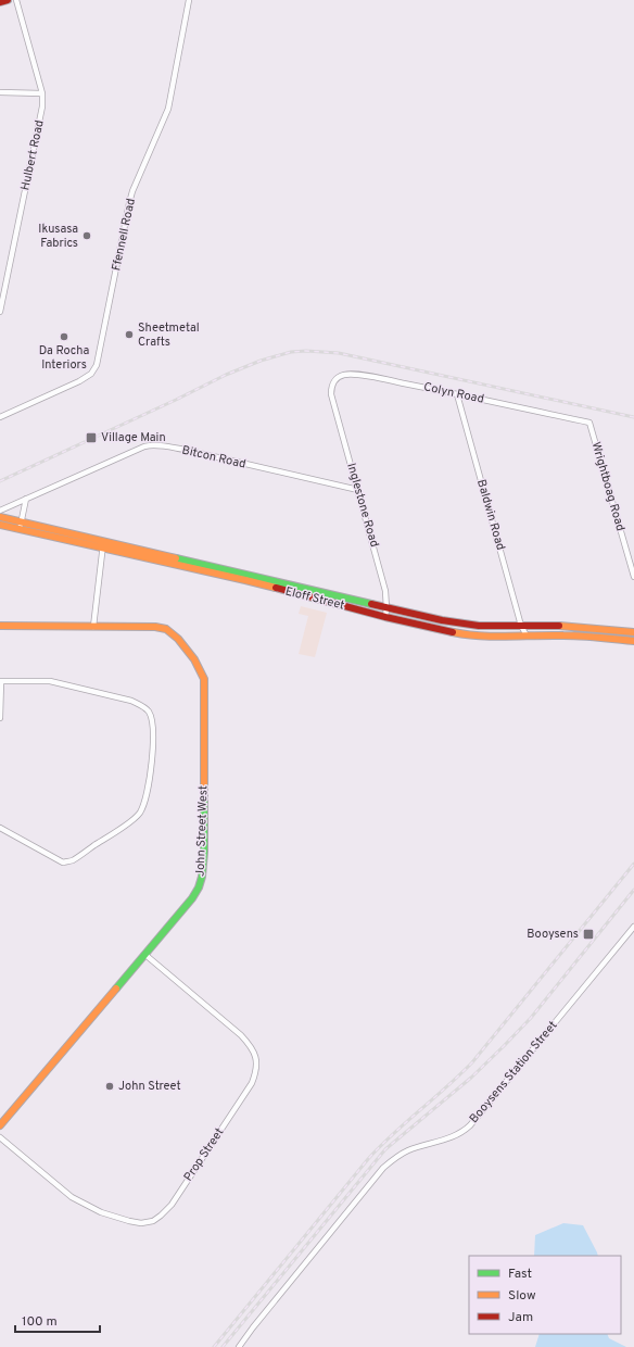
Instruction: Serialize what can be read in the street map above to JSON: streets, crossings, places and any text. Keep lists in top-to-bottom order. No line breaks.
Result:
{"streets":{"street":["Hulbert Road","Ffennell Road","Colyn Road","Bitcon Road","Wrightboag Road","Inglestone Road","Baldwin Road","Eloff Street","John Street West","Booysens Station Street","Prop Street"]},"crossings":[["Colyn Road","Wrightboag Road"],["Colyn Road","Inglestone Road"],["Colyn Road","Baldwin Road"],["Bitcon Road","Inglestone Road"],["Inglestone Road","Eloff Street"],["Baldwin Road","Eloff Street"],["John Street West","Prop Street"]],"places":{"other":["Ikusasa Fabrics","Sheetmetal Crafts","Da Rocha Interiors","John Street"],"transit":["Village Main","Booysens"]},"legend":["Fast","Slow","Jam"],"scale_bar":"100 m"}
